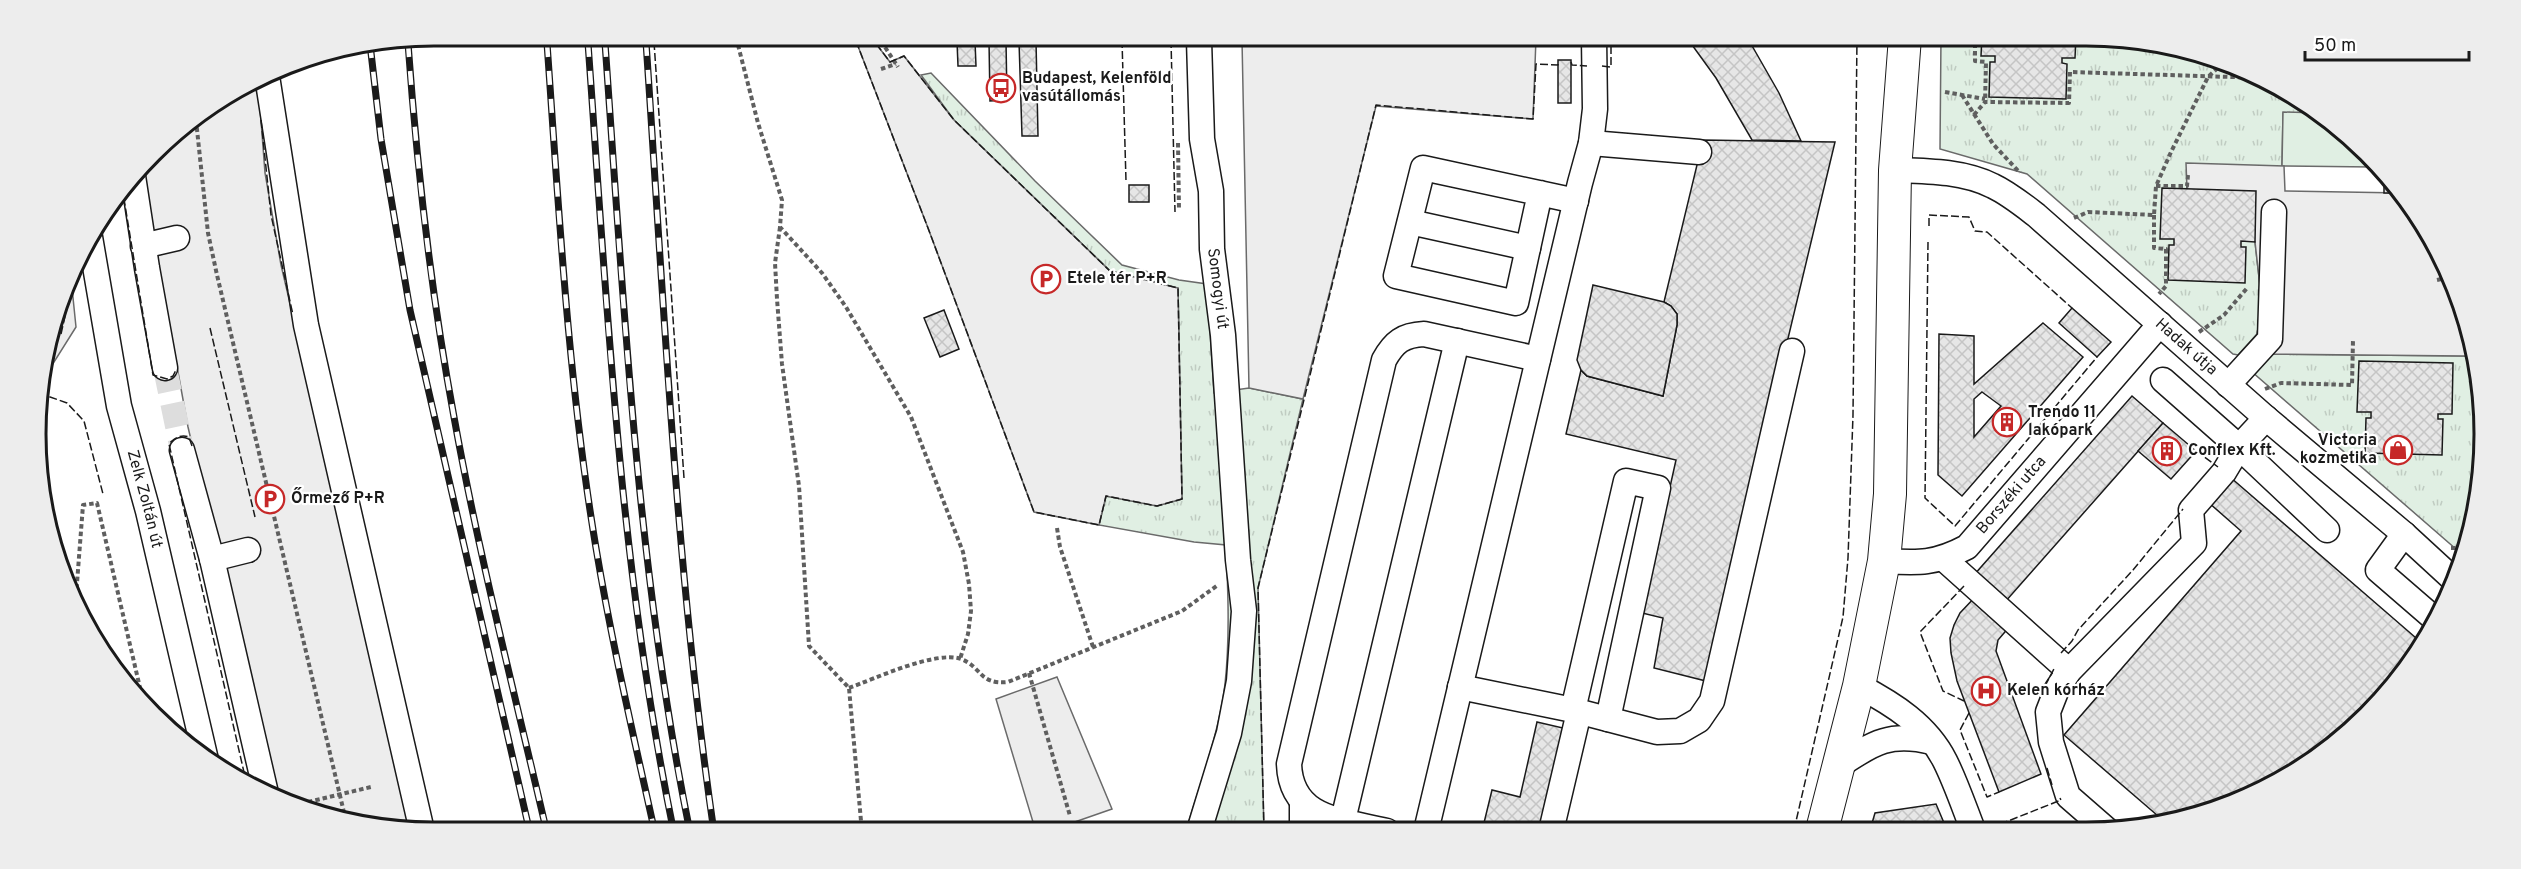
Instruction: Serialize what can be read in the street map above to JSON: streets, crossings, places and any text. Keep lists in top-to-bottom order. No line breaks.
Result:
{"streets":{"street":["Somogyi út","Hadak útja","Borszéki utca","Zelk Zoltán út"]},"crossings":[["Hadak útja","Borszéki utca"]],"places":{"bus stop":["Budapest, Kelenföld vasútállomás"],"parking":["Etele tér P+R","Őrmező P+R"],"building":["Trendo 11 lakópark","Conflex Kft."],"shop":["Victoria kozmetika"],"hospital":["Kelen kórház"]},"scale_bar":"50 m"}
